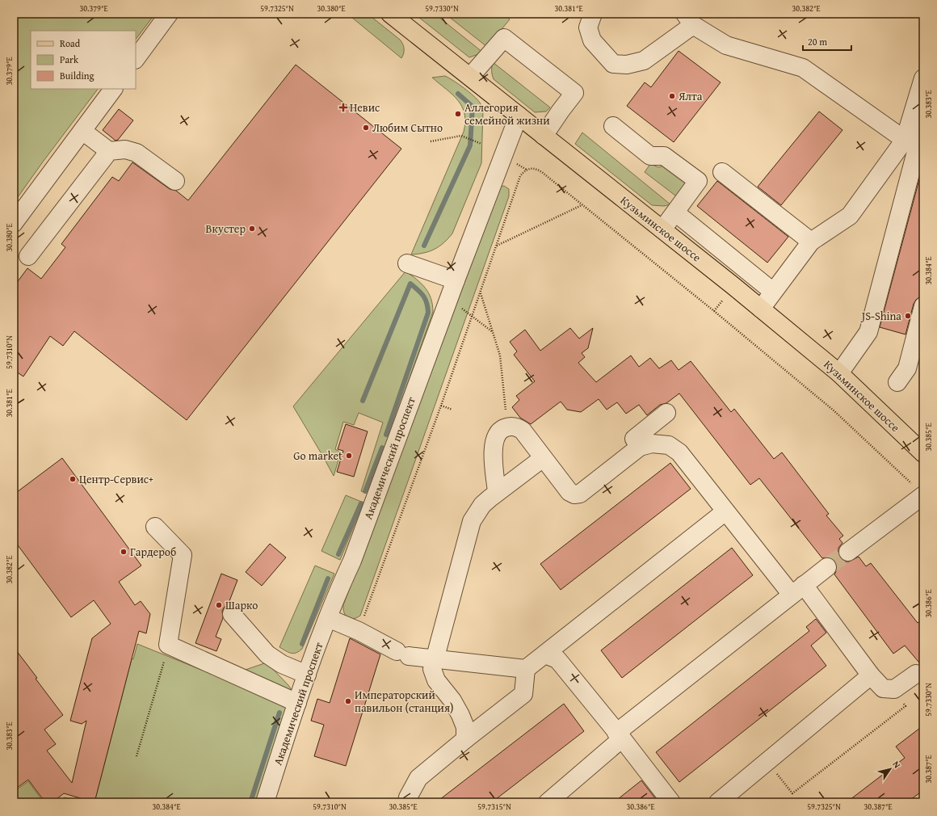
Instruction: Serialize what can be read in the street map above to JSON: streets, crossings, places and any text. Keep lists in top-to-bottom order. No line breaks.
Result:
{"streets":{"main road":["Кузьминское шоссе"],"street":["Академический проспект"]},"crossings":[["Кузьминское шоссе","Академический проспект"]],"places":{"other":["Ялта","Аллегория семейной жизни","Любим Сытно","Вкустер","JS-Shina","Go market","Центр-Сервис+","Гардероб","Шарко","Императорский павильон (станция)"],"health":["Невис"]},"legend":["Road","Park","Building"],"scale_bar":"20 m","north":"top right","coordinates":["30.379°E","59.7325°N","30.380°E","59.7330°N","30.381°E","30.382°E","30.383°E","30.384°E","59.7310°N","30.385°E","30.386°E","30.387°E","59.7315°N"]}
